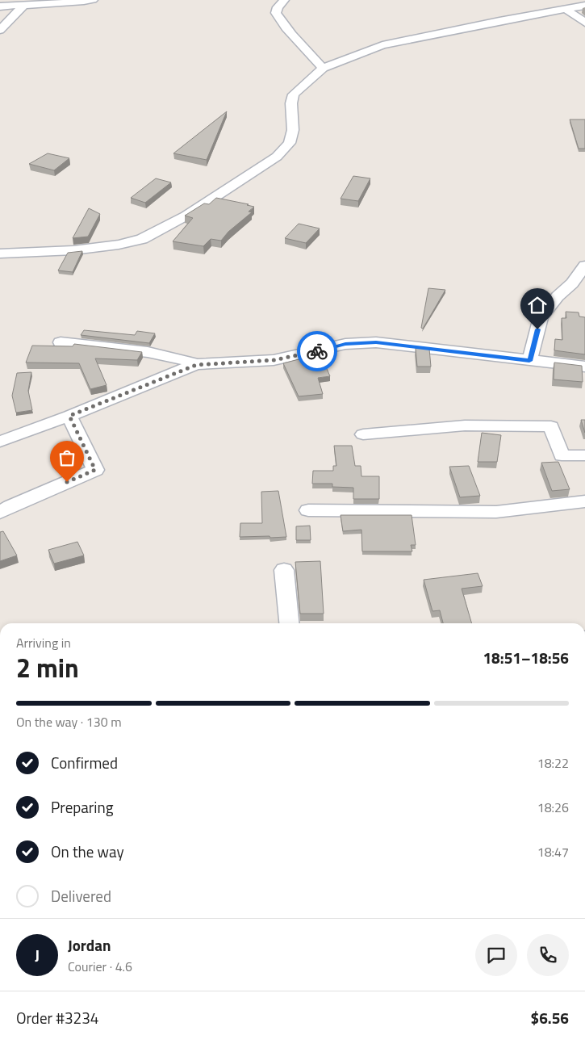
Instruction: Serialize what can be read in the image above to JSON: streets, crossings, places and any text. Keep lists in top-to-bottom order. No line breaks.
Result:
{"page":{"heading":["2 min","Arriving in","18:51–18:56"],"panel":["Jordan","Courier · 4.6","Order #3234","$6.56"],"bar":"On the way · 130 m","list":[["Confirmed","18:22"],["Preparing","18:26"],["On the way","18:47"],"Delivered"],"round":"J"}}
